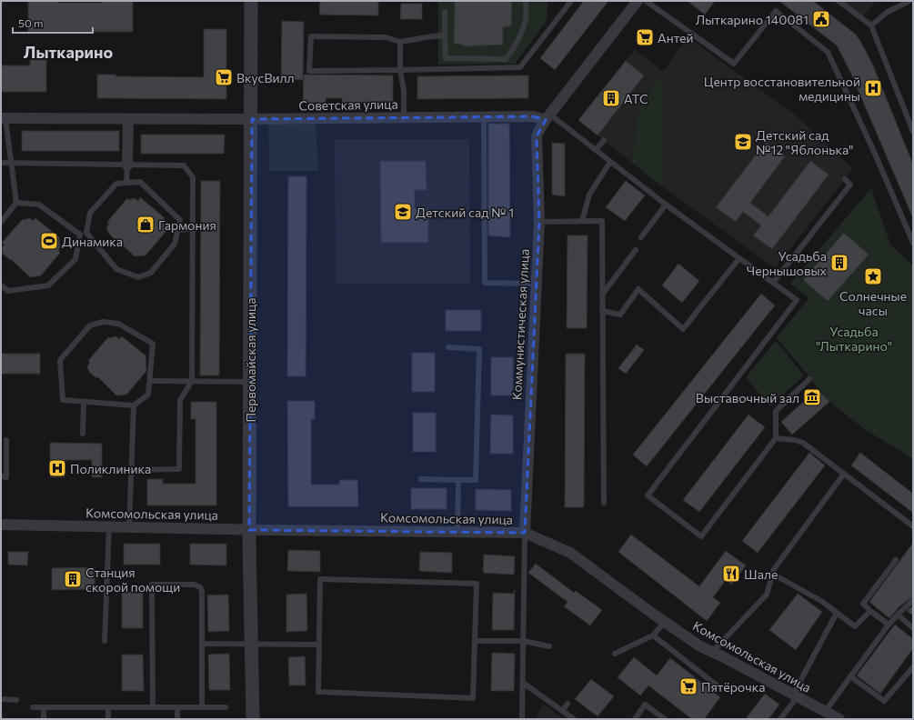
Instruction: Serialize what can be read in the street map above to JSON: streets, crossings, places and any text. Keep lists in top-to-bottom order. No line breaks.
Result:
{"streets":{"street":["Советская улица","Коммунистическая улица","Первомайская улица","Комсомольская улица"]},"crossings":[["Советская улица","Коммунистическая улица"],["Советская улица","Первомайская улица"],["Коммунистическая улица","Комсомольская улица"],["Первомайская улица","Комсомольская улица"]],"districts":["Лыткарино"],"parks":["Усадьба \"Лыткарино\""],"places":{"public building":["Лыткарино 140081"],"supermarket":["Антей","ВкусВилл","Пятёрочка"],"hospital":["Центр восстановительной медицины","Поликлиника"],"building":["АТС","Усадьба Чернышовых","Станция скорой помощи"],"school or university":["Детский сад №12 \"Яблонька\"","Детский сад № 1"],"shop":["Гармония"],"sports":["Динамика"],"place":["Солнечные часы"],"museum":["Выставочный зал"],"restaurant":["Шале"]},"scale_bar":"50 m"}
